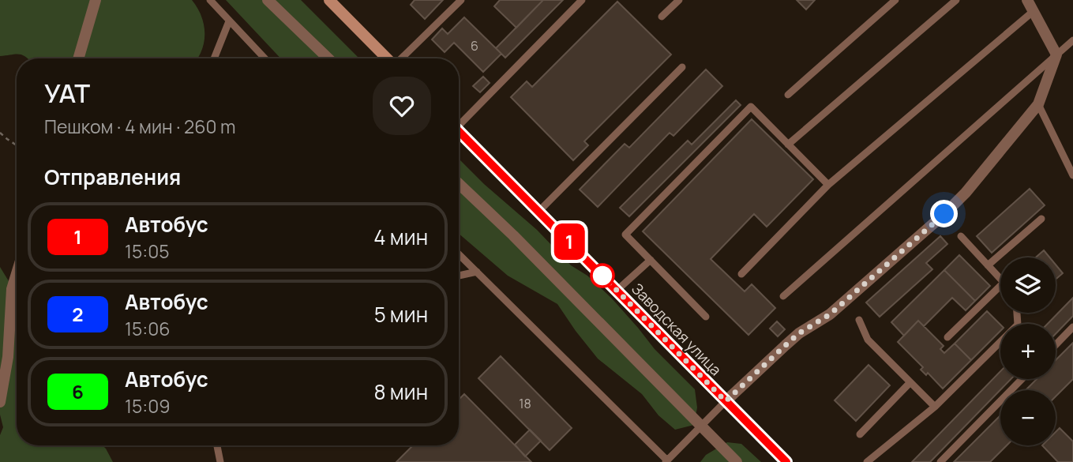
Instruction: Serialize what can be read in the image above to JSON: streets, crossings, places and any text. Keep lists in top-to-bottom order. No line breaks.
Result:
{"streets":{"main road":["Заводская улица"]},"lines":["bus line 1"],"house_numbers":["6","18"],"page":{"on_map":"1","heading":[["УАТ","Пешком · 4 мин · 260 m"],"Отправления"],"list":[{"mark":"1","name":"Автобус","note":"15:05","value":"4 мин"},{"mark":"2","name":"Автобус","note":"15:06","value":"5 мин"},{"mark":"6","name":"Автобус","note":"15:09","value":"8 мин"}],"map_buttons":["+","−"]}}
